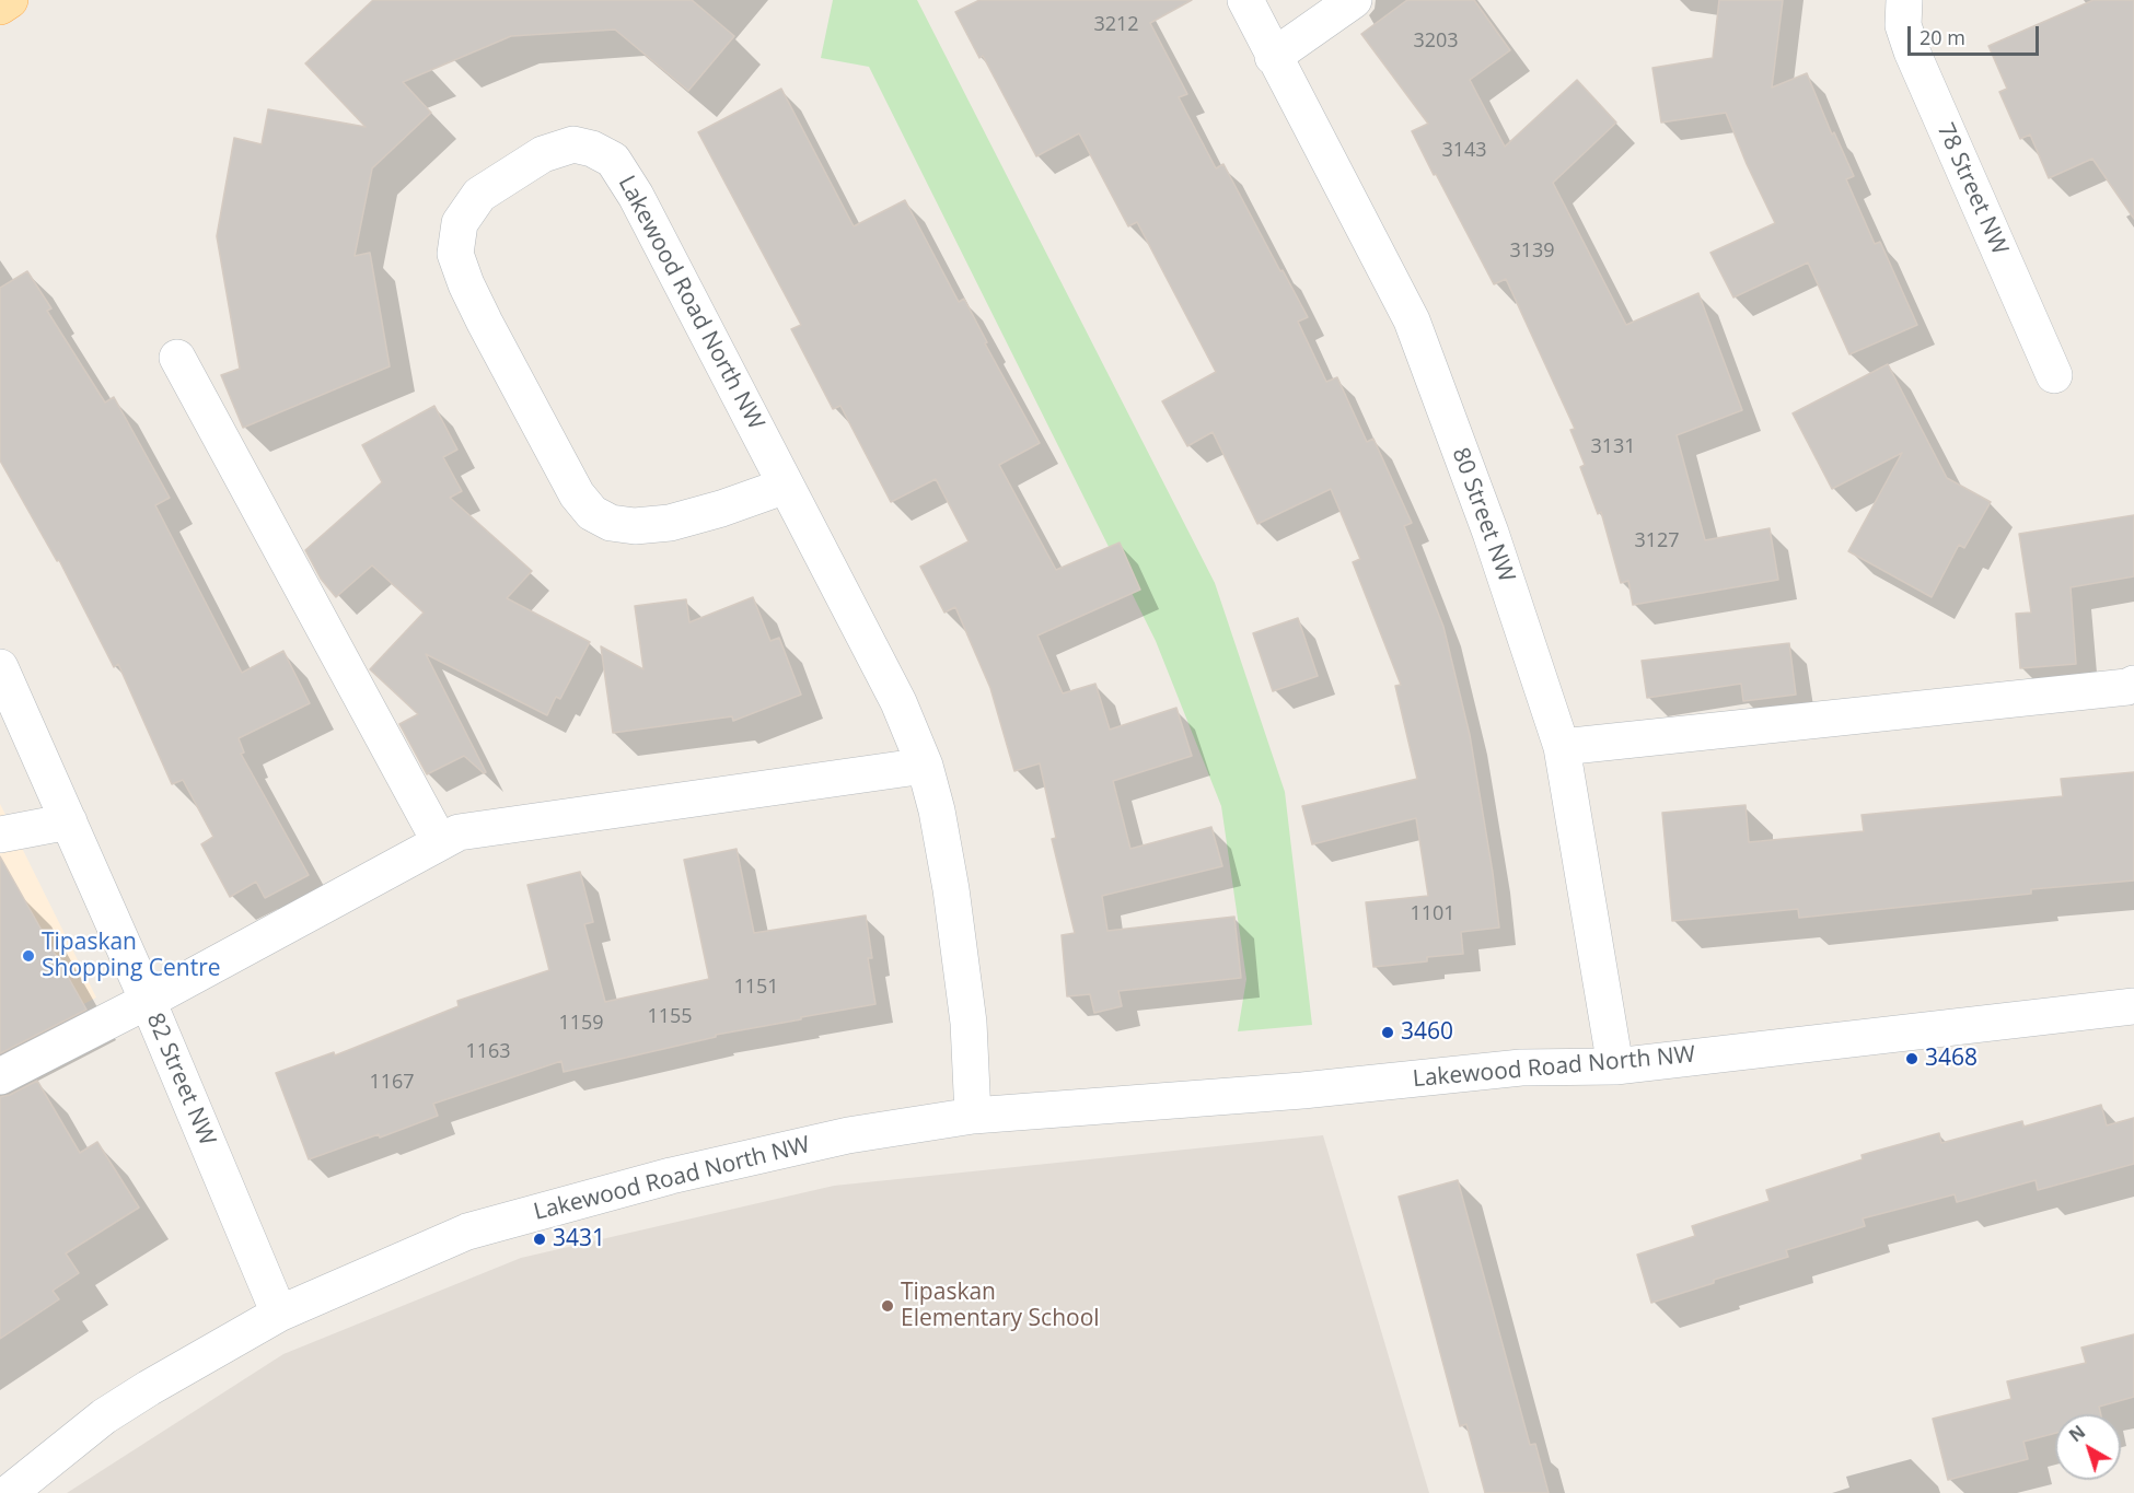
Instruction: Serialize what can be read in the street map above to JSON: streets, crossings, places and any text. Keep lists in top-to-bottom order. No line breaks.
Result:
{"streets":{"street":["78 Street NW","Lakewood Road North NW","80 Street NW","82 Street NW"]},"crossings":[["Lakewood Road North NW","80 Street NW"],["Lakewood Road North NW","82 Street NW"]],"places":["Tipaskan Shopping Centre","3460","3468","3431","Tipaskan Elementary School"],"house_numbers":["3212","3203","3143","3139","3131","3127","1101","1151","1155","1159","1163","1167"],"scale_bar":"20 m","north":"top left"}
